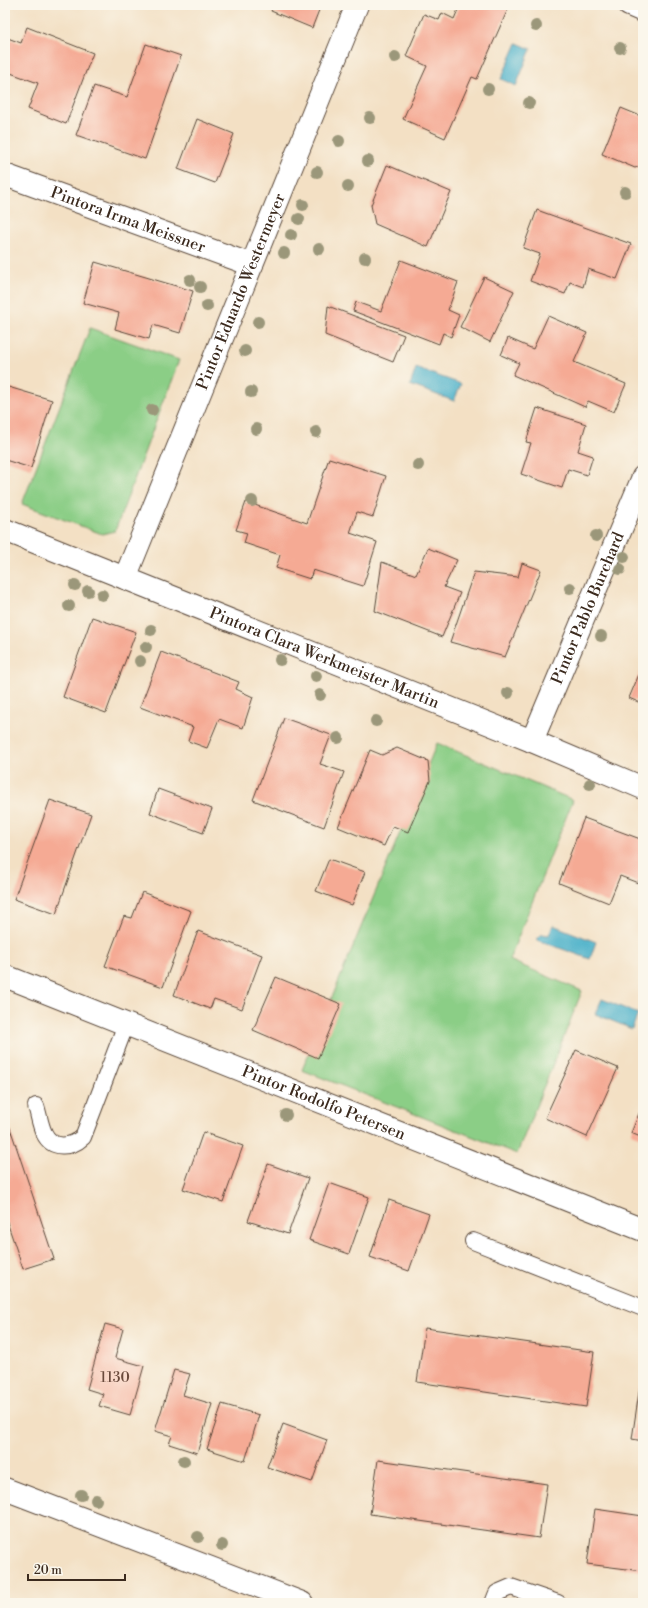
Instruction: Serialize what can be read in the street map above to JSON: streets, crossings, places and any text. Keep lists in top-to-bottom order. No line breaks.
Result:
{"streets":{"street":["Pintora Irma Meissner","Pintor Eduardo Westermeyer","Pintor Pablo Burchard","Pintora Clara Werkmeister Martin","Pintor Rodolfo Petersen"]},"crossings":[["Pintora Irma Meissner","Pintor Eduardo Westermeyer"],["Pintor Eduardo Westermeyer","Pintora Clara Werkmeister Martin"],["Pintor Pablo Burchard","Pintora Clara Werkmeister Martin"]],"house_numbers":["1130"],"scale_bar":"20 m"}
